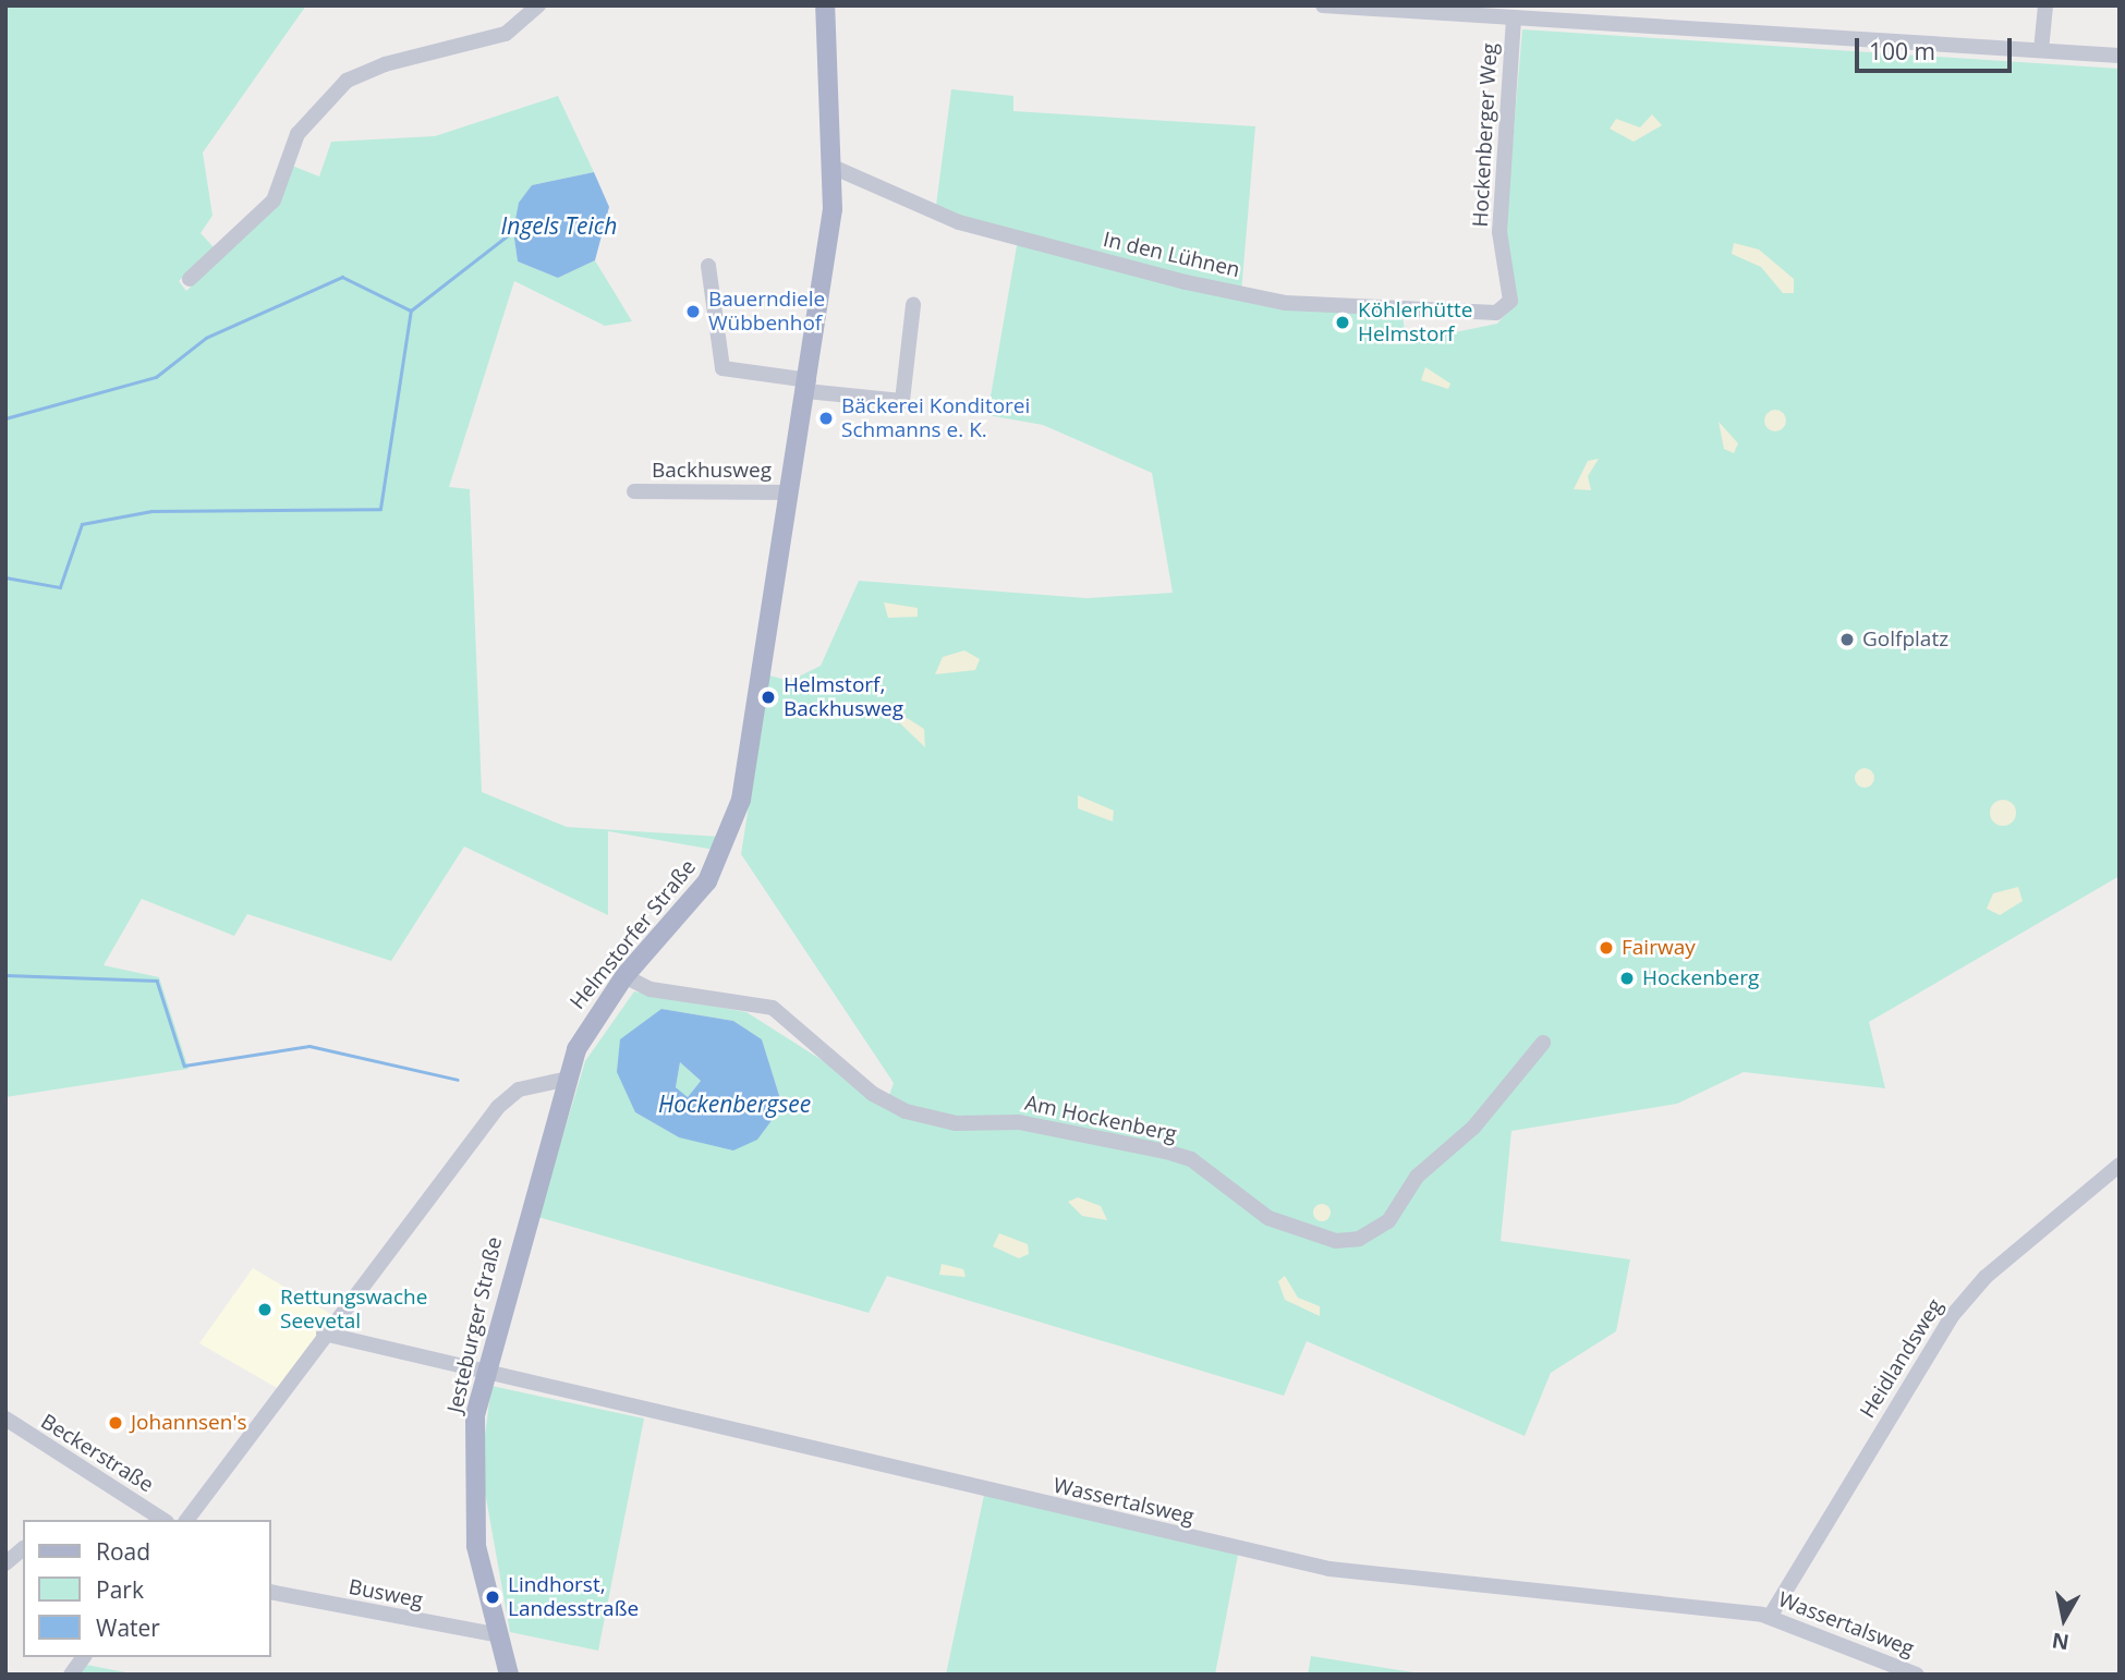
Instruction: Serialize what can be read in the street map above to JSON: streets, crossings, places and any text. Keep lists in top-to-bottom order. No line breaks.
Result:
{"streets":{"main road":["Helmstorfer Straße","Jesteburger Straße"],"street":["Hockenberger Weg","In den Lühnen","Backhusweg","Am Hockenberg","Heidlandsweg","Beckerstraße","Wassertalsweg","Busweg"]},"crossings":[["Hockenberger Weg","In den Lühnen"],["In den Lühnen","Helmstorfer Straße"],["Backhusweg","Helmstorfer Straße"],["Helmstorfer Straße","Am Hockenberg"],["Helmstorfer Straße","Jesteburger Straße"],["Jesteburger Straße","Wassertalsweg"],["Jesteburger Straße","Busweg"],["Heidlandsweg","Wassertalsweg"]],"water":["Ingels Teich","Hockenbergsee"],"places":["Bauerndiele Wübbenhof","Köhlerhütte Helmstorf","Bäckerei Konditorei Schmanns e. K.","Golfplatz","Helmstorf, Backhusweg","Fairway","Hockenberg","Rettungswache Seevetal","Johannsen's","Lindhorst, Landesstraße"],"legend":["Road","Park","Water"],"scale_bar":"100 m","north":"bottom"}
